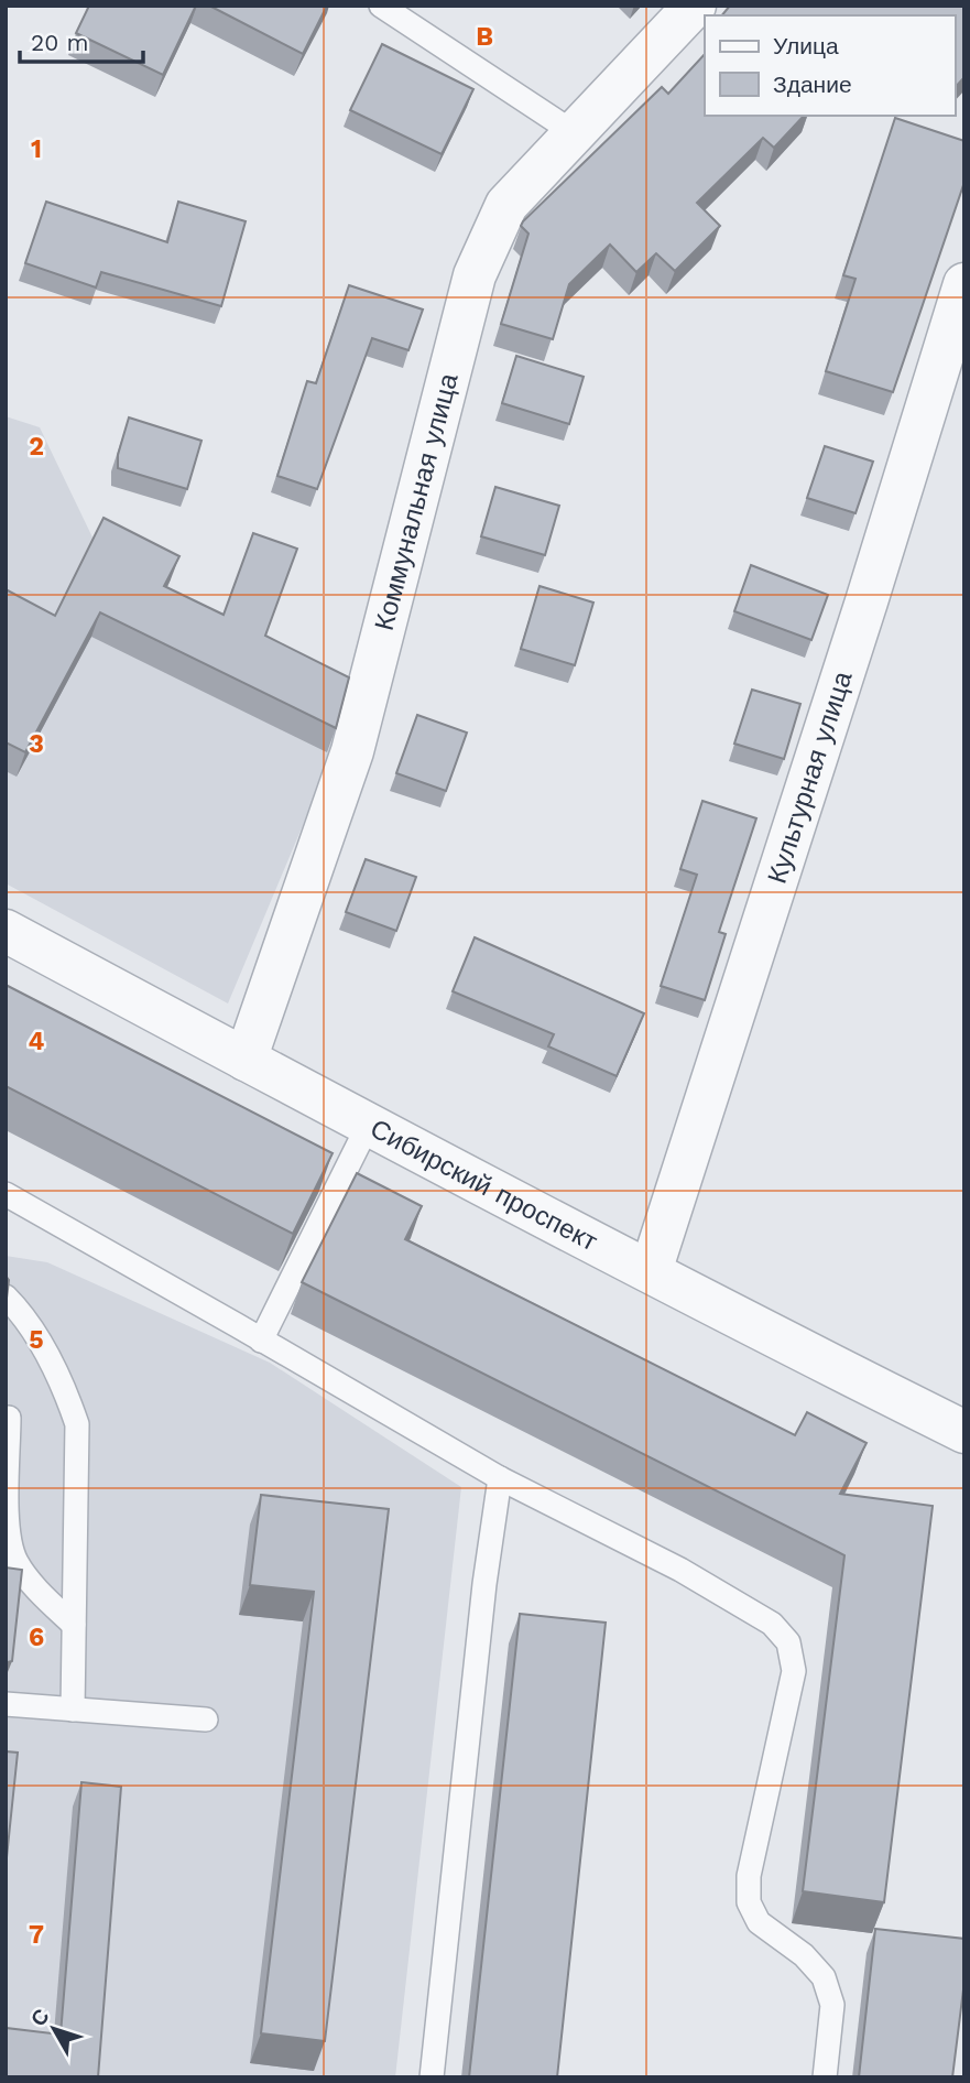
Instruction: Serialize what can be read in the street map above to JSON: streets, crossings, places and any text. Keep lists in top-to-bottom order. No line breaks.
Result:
{"streets":{"street":["Коммунальная улица","Культурная улица","Сибирский проспект"]},"crossings":[["Коммунальная улица","Сибирский проспект"],["Культурная улица","Сибирский проспект"]],"legend":["Улица","Здание"],"scale_bar":"20 m","north":"top left","grid":{"columns":["B"],"rows":["1","2","3","4","5","6","7"]}}
